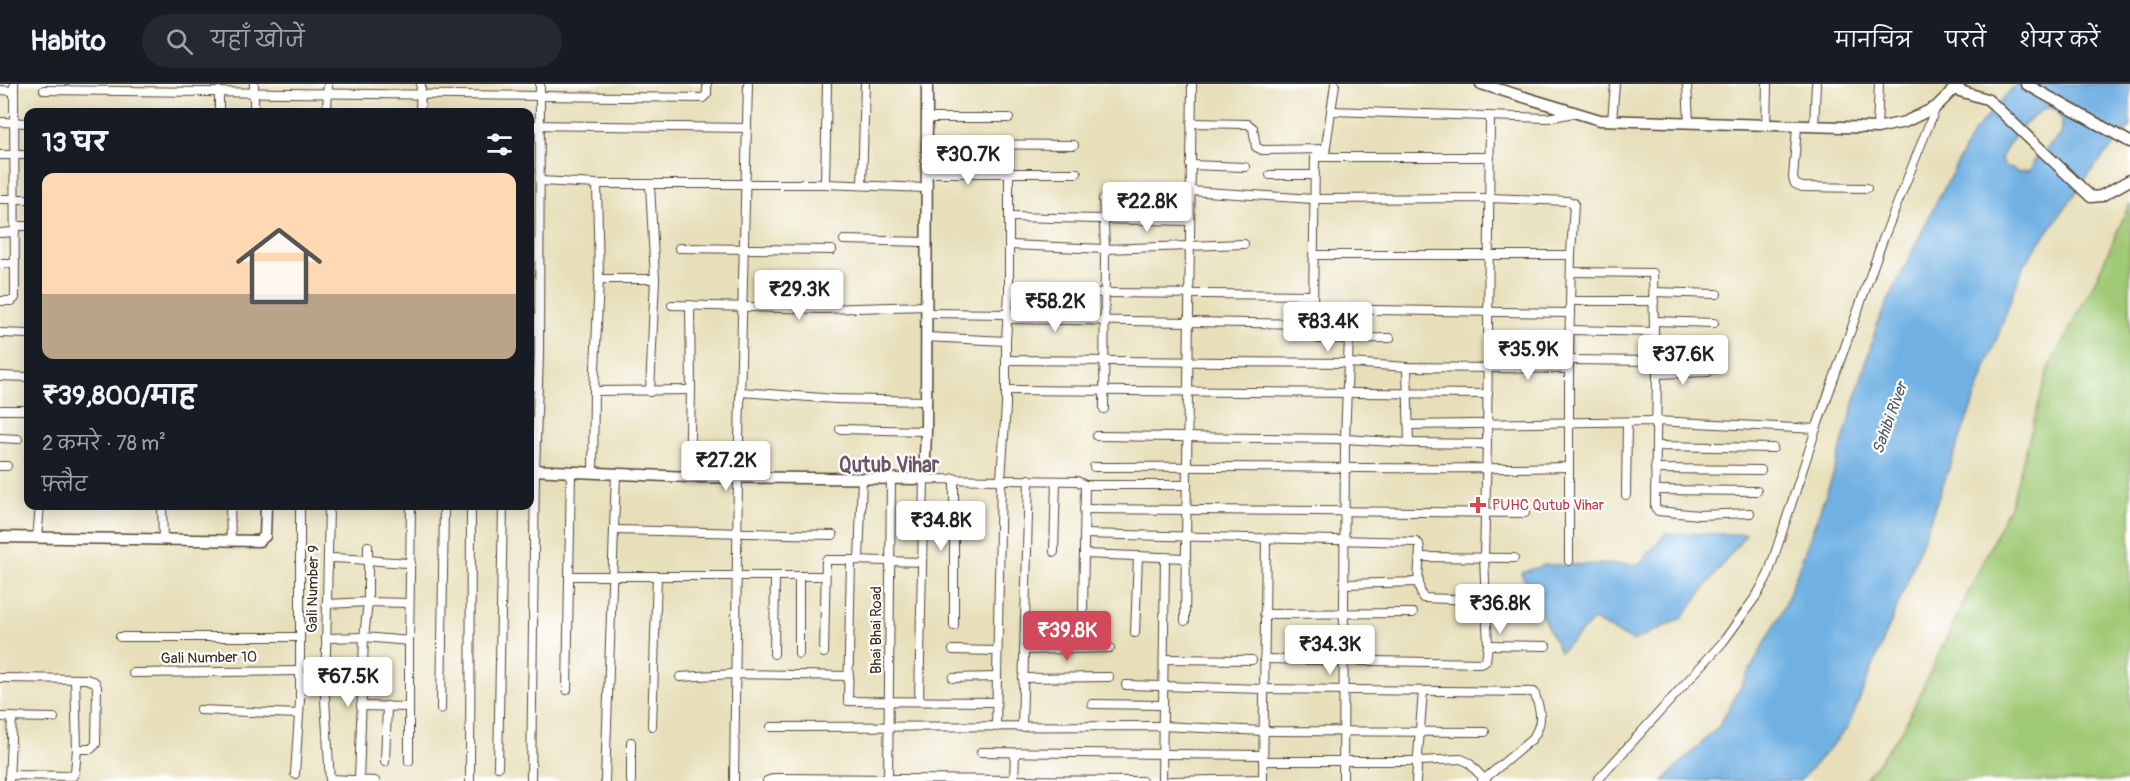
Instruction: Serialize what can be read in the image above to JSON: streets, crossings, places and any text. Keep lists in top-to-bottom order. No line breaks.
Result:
{"streets":{"street":["Gali Number 9","Bhai Bhai Road","Gali Number 10"]},"districts":["Qutub Vihar"],"water":["Sahibi River"],"places":{"health":["PUHC Qutub Vihar"]},"page":{"header":"Habito","search":"यहाँ खोजें","nav":["मानचित्र","परतें","शेयर करें"],"heading":"13 घर","price":["₹30.7K","₹22.8K","₹29.3K","₹58.2K","₹83.4K","₹35.9K","₹37.6K","₹27.2K","₹34.8K","₹36.8K","₹39.8K","₹34.3K","₹67.5K"],"list":[{"name":"₹39,800/माह","note":"2 कमरे · 78 m² · फ़्लैट"}]}}
